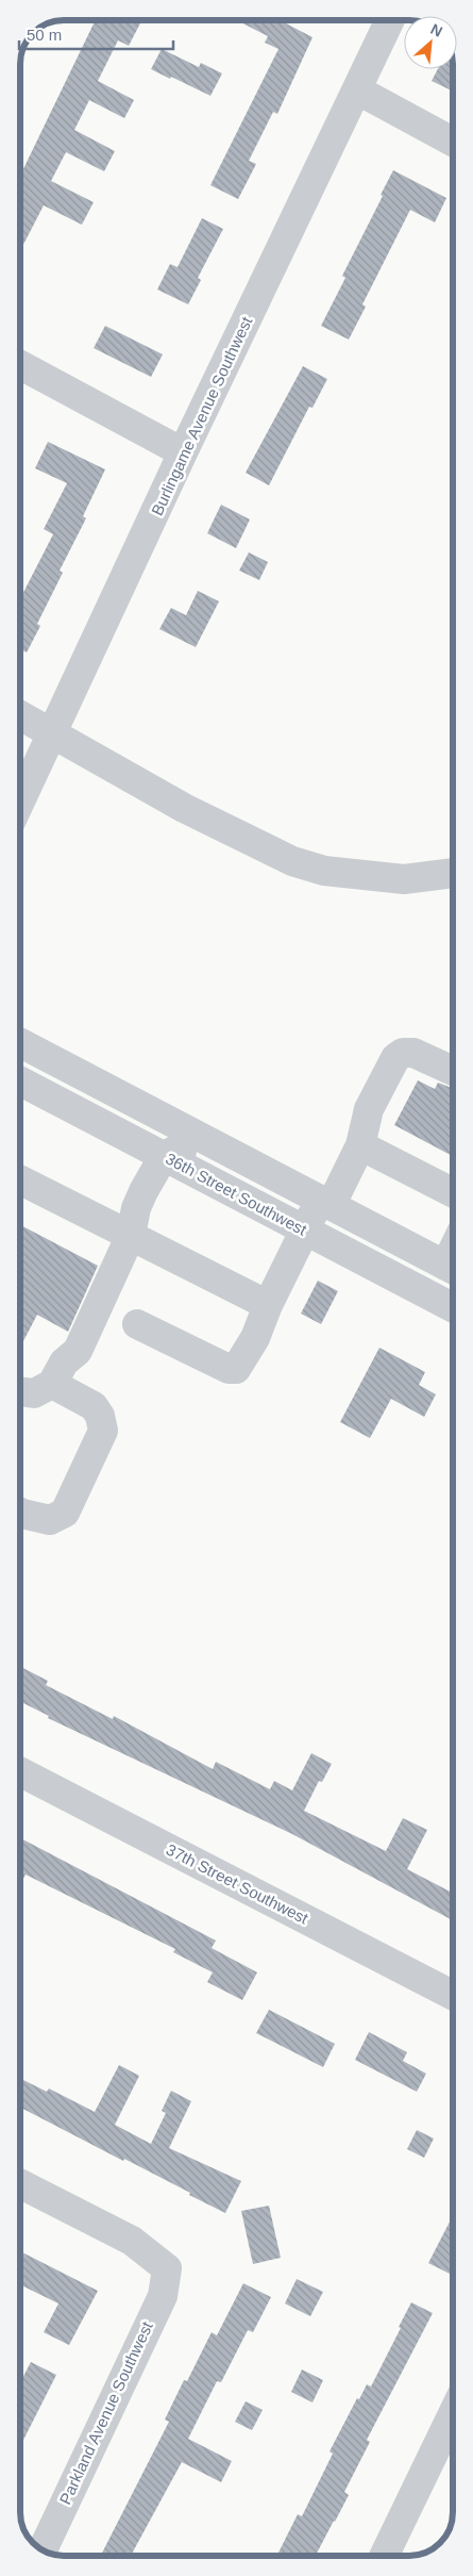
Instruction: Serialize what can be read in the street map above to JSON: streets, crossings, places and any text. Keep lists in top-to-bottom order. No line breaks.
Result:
{"streets":{"street":["Burlingame Avenue Southwest","36th Street Southwest","37th Street Southwest","Parkland Avenue Southwest"]},"scale_bar":"50 m","north":"top right"}
